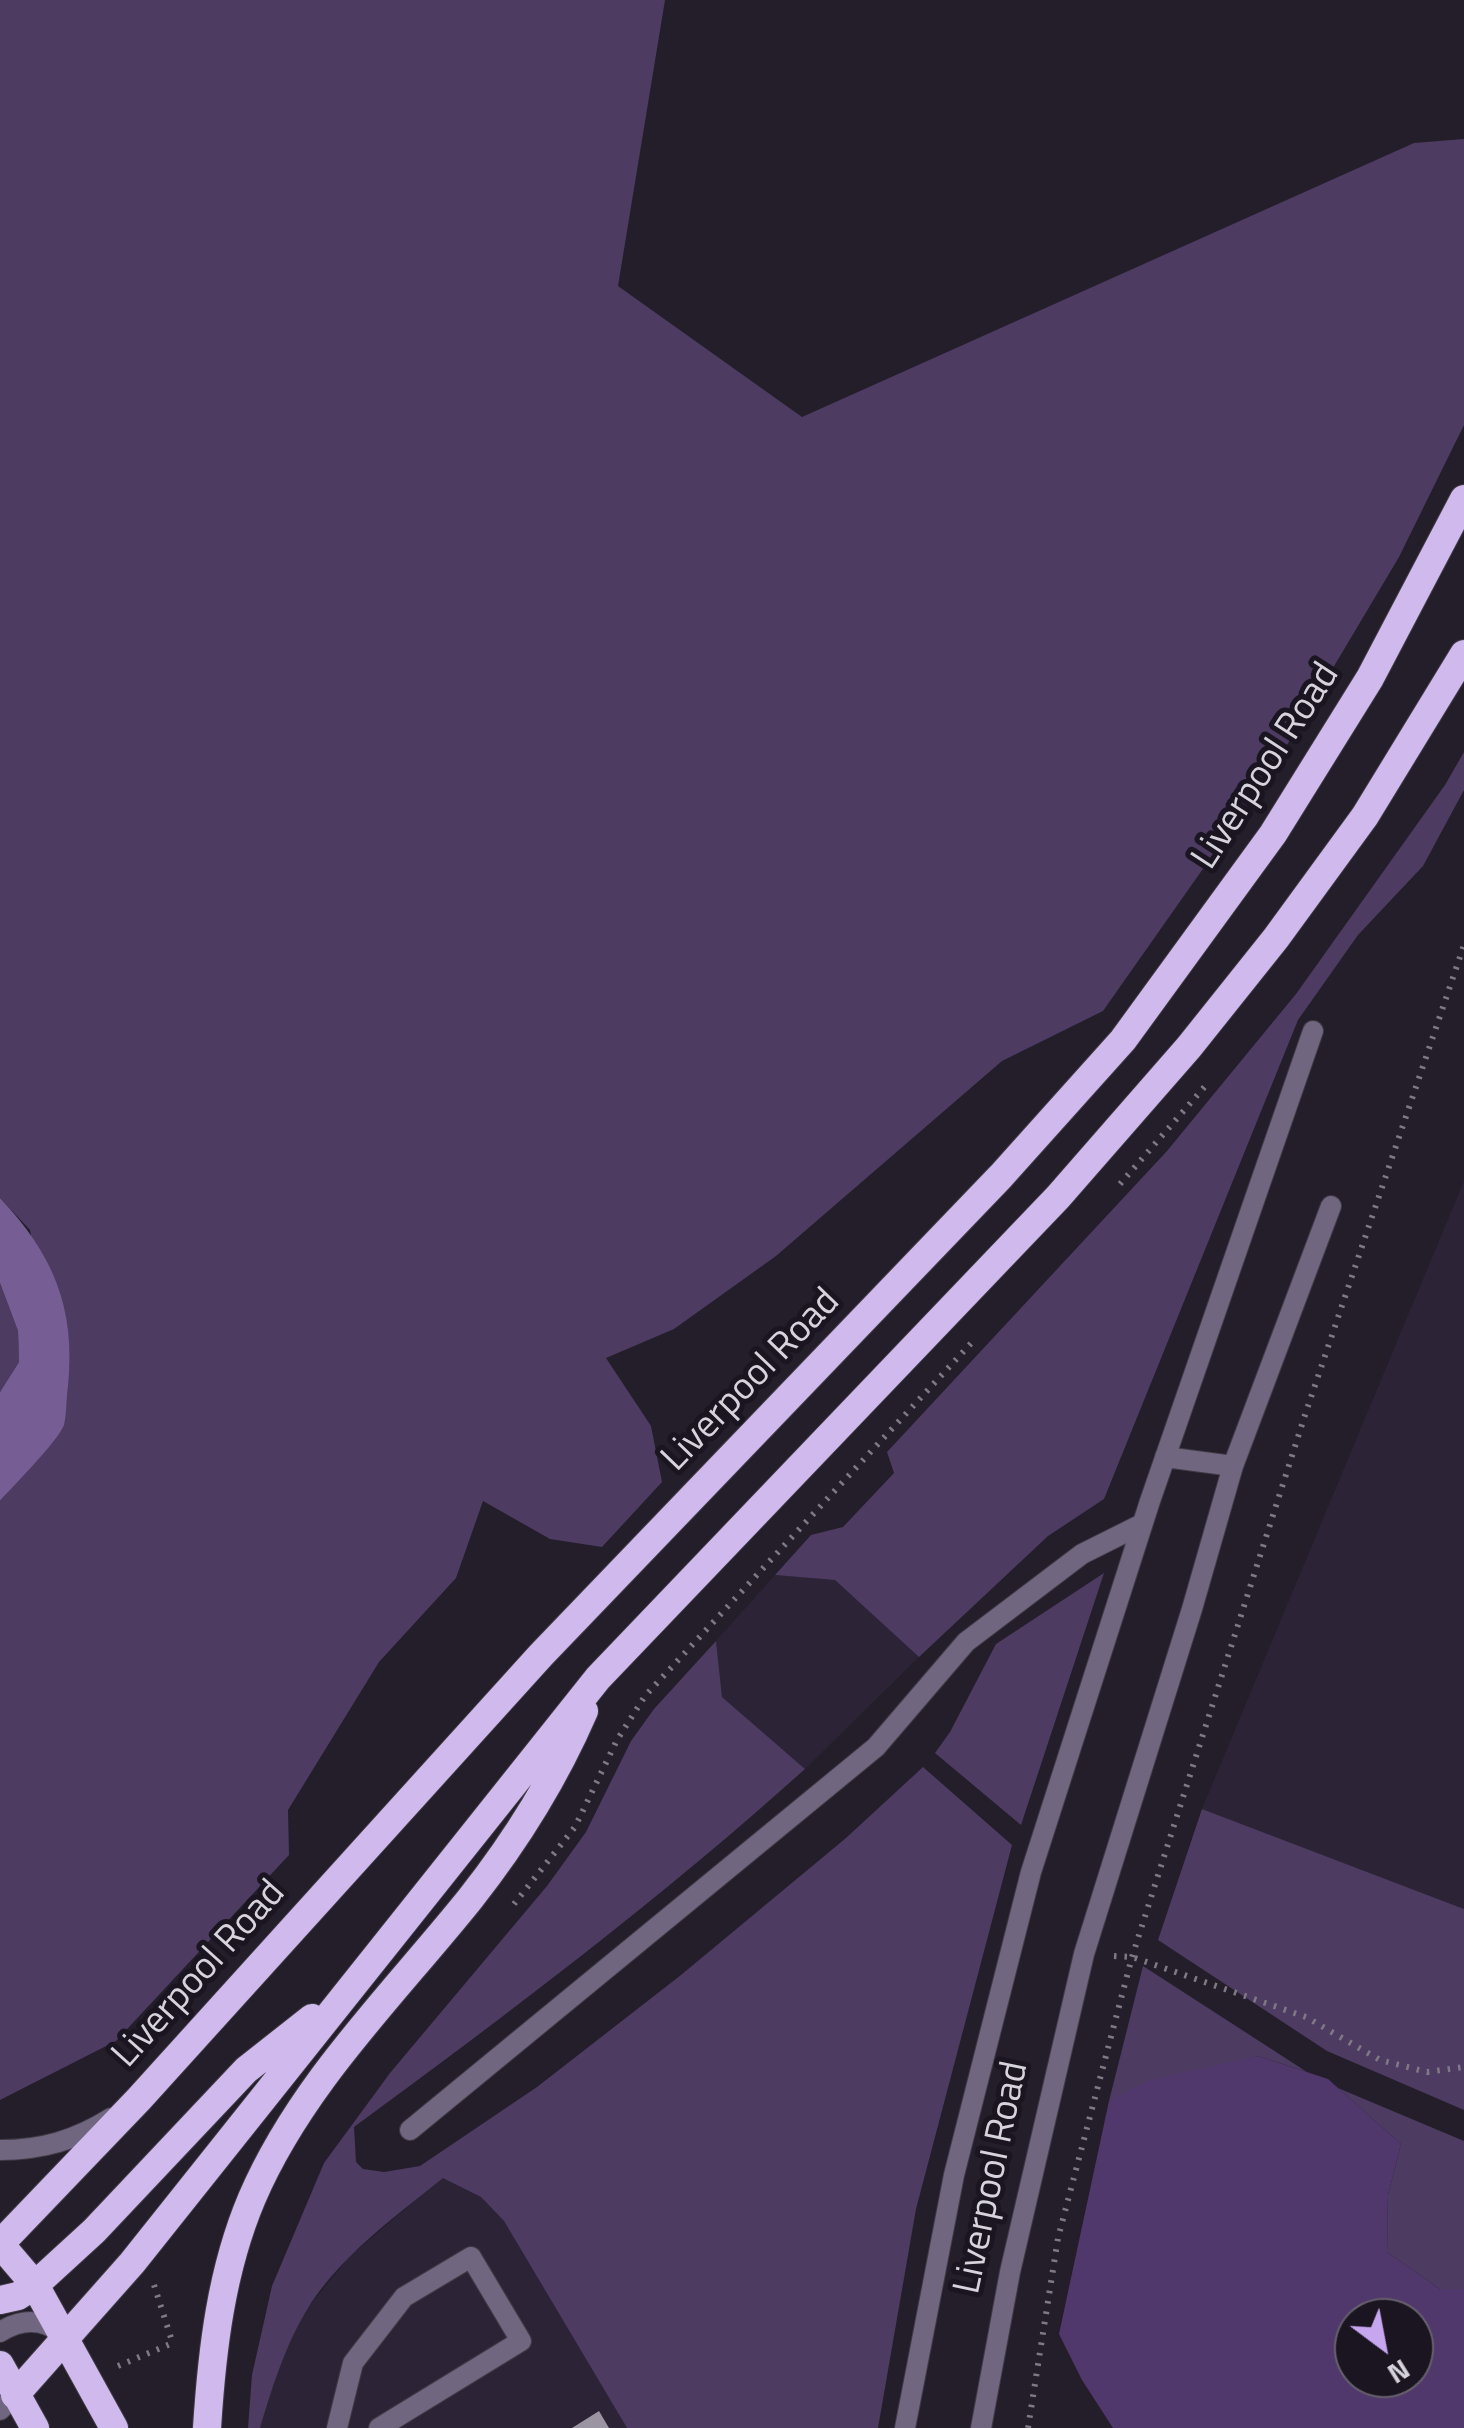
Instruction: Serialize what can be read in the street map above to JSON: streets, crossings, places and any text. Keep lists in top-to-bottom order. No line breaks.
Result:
{"streets":{"highway":["Liverpool Road"]},"north":"bottom right"}
